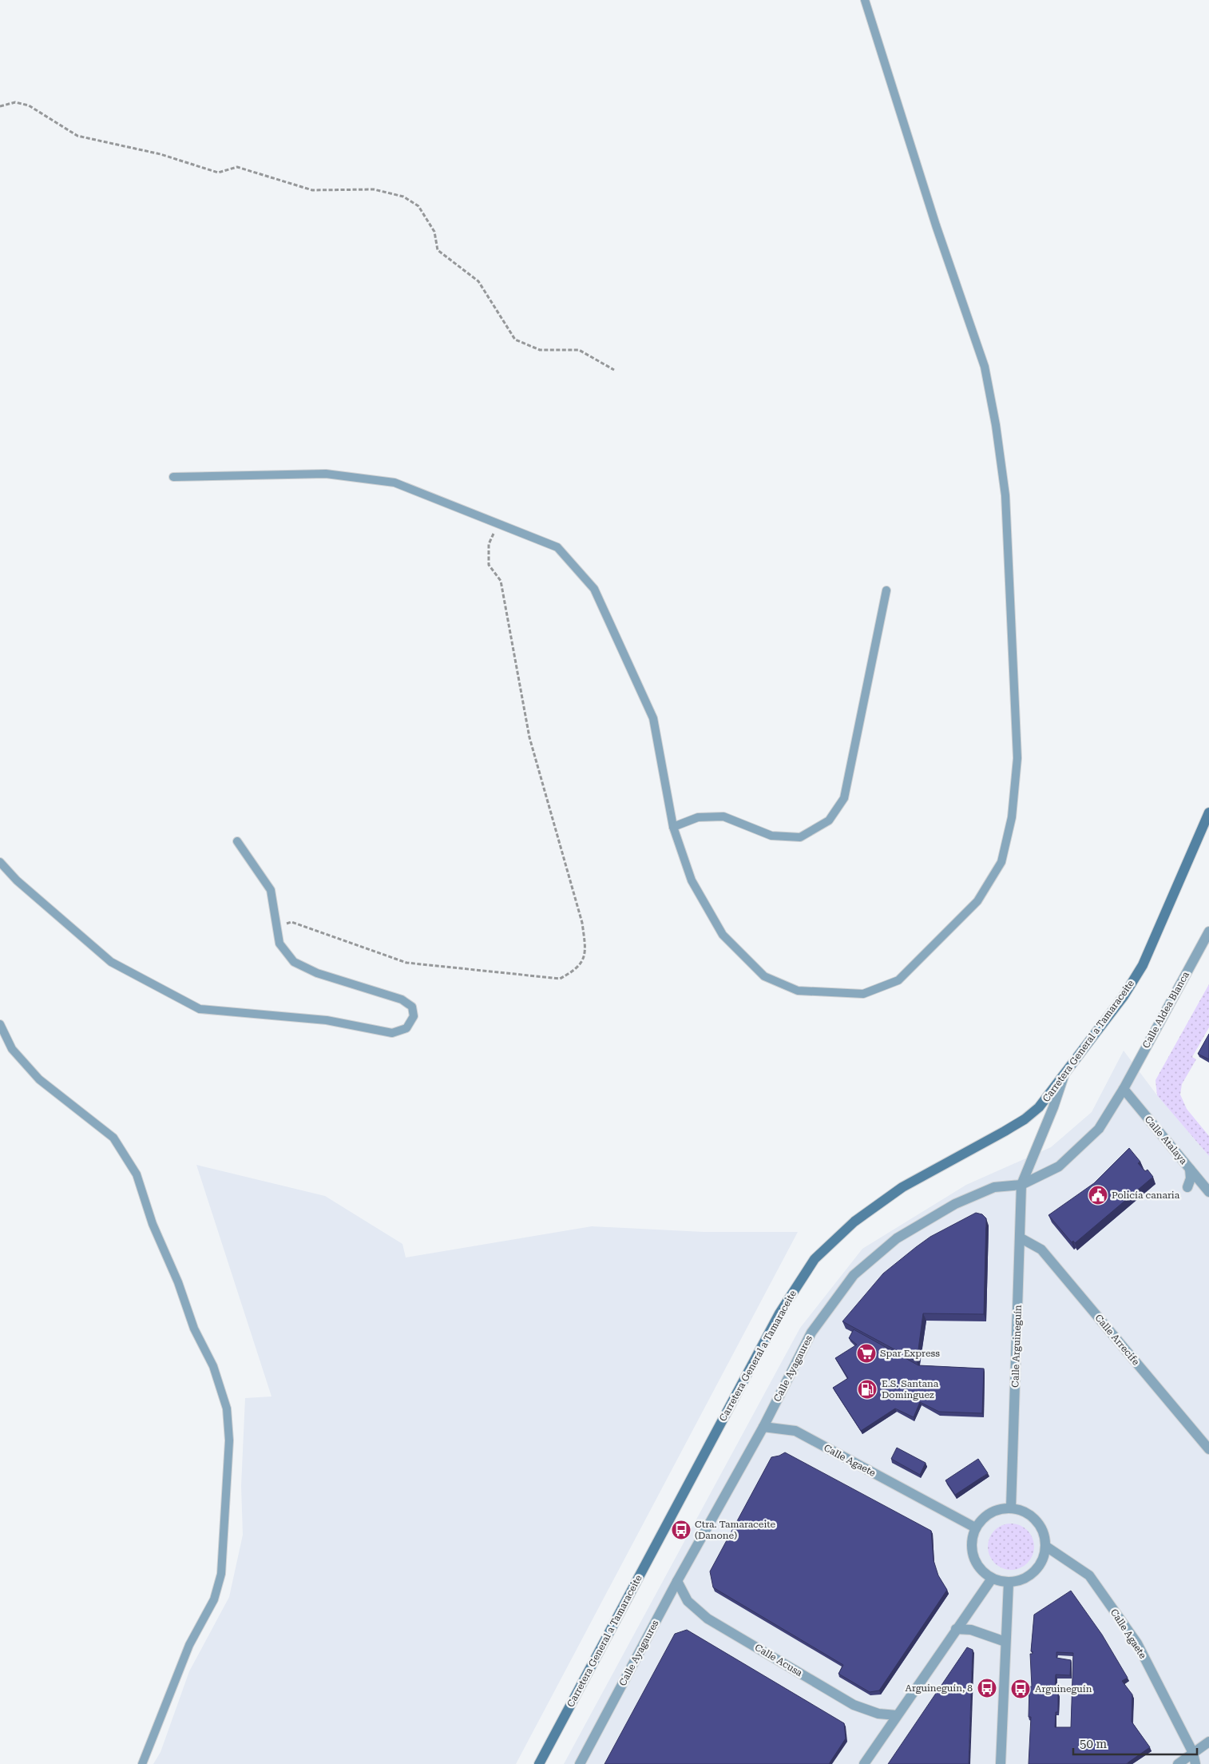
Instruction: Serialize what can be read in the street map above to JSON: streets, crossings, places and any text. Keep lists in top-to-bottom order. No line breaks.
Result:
{"streets":{"main road":["Carretera General a Tamaraceite"],"street":["Calle Aldea Blanca","Calle Atalaya","Calle Arrecife","Calle Arguineguín","Calle Ayagaures","Calle Agaete","Calle Acusa"]},"crossings":[["Calle Aldea Blanca","Calle Atalaya"],["Calle Aldea Blanca","Calle Ayagaures"],["Calle Atalaya","Calle Ayagaures"],["Calle Arrecife","Calle Arguineguín"],["Calle Arguineguín","Calle Ayagaures"],["Calle Arguineguín","Calle Agaete"],["Calle Ayagaures","Calle Agaete"],["Calle Ayagaures","Calle Acusa"]],"places":{"public building":["Policía canaria"],"supermarket":["Spar Express"],"fuel station":["E.S. Santana Domínguez"],"bus stop":["Ctra. Tamaraceite (Danone)","Arguineguín, 8","Arguineguín"]},"scale_bar":"50 m"}
